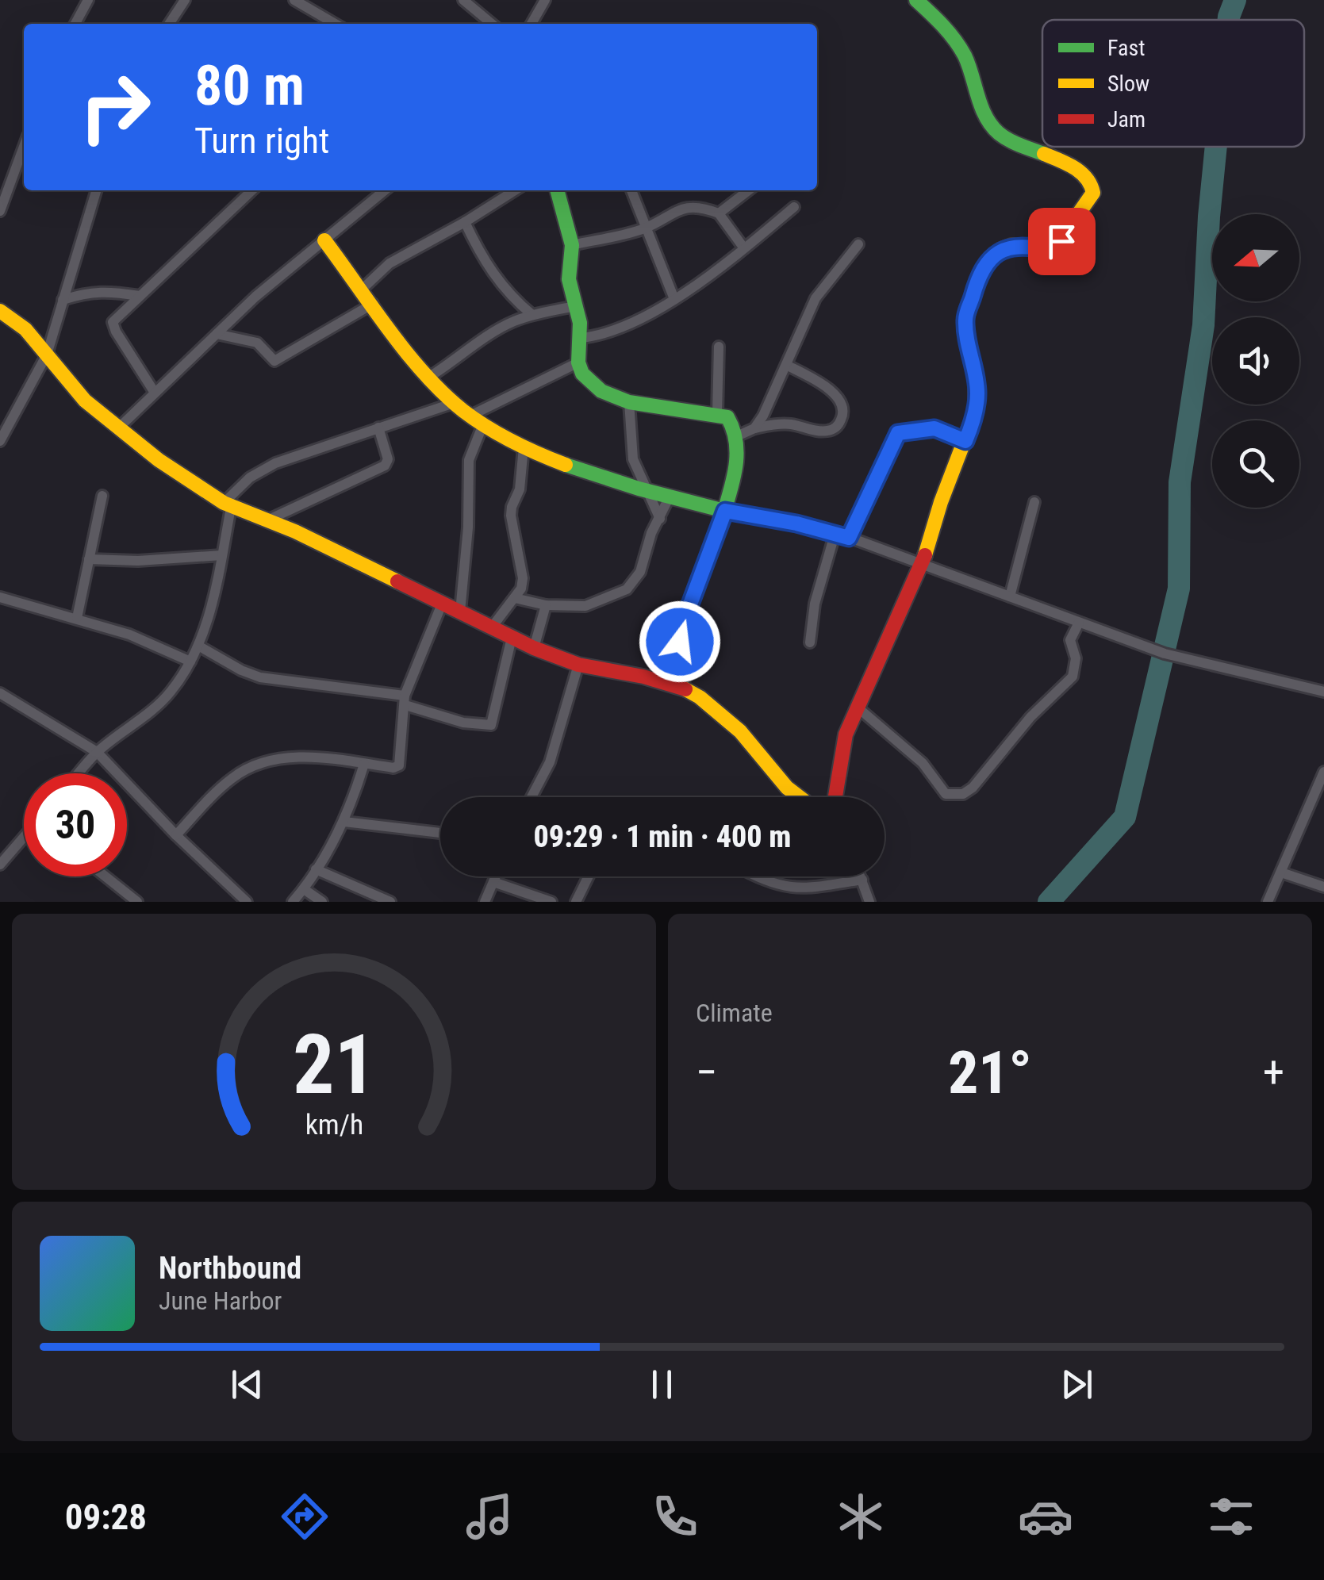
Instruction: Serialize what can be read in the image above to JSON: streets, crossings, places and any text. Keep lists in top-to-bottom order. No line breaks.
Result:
{"legend":["Fast","Slow","Jam"],"north":"left","page":{"turn":["80 m","Turn right"],"limit":"30","trip":"09:29 · 1 min · 400 m","tile":"Climate","heat":["−","21°","+"],"song":["Northbound","June Harbor"],"tabs":"09:28","gauge":["21","km/h"]}}
